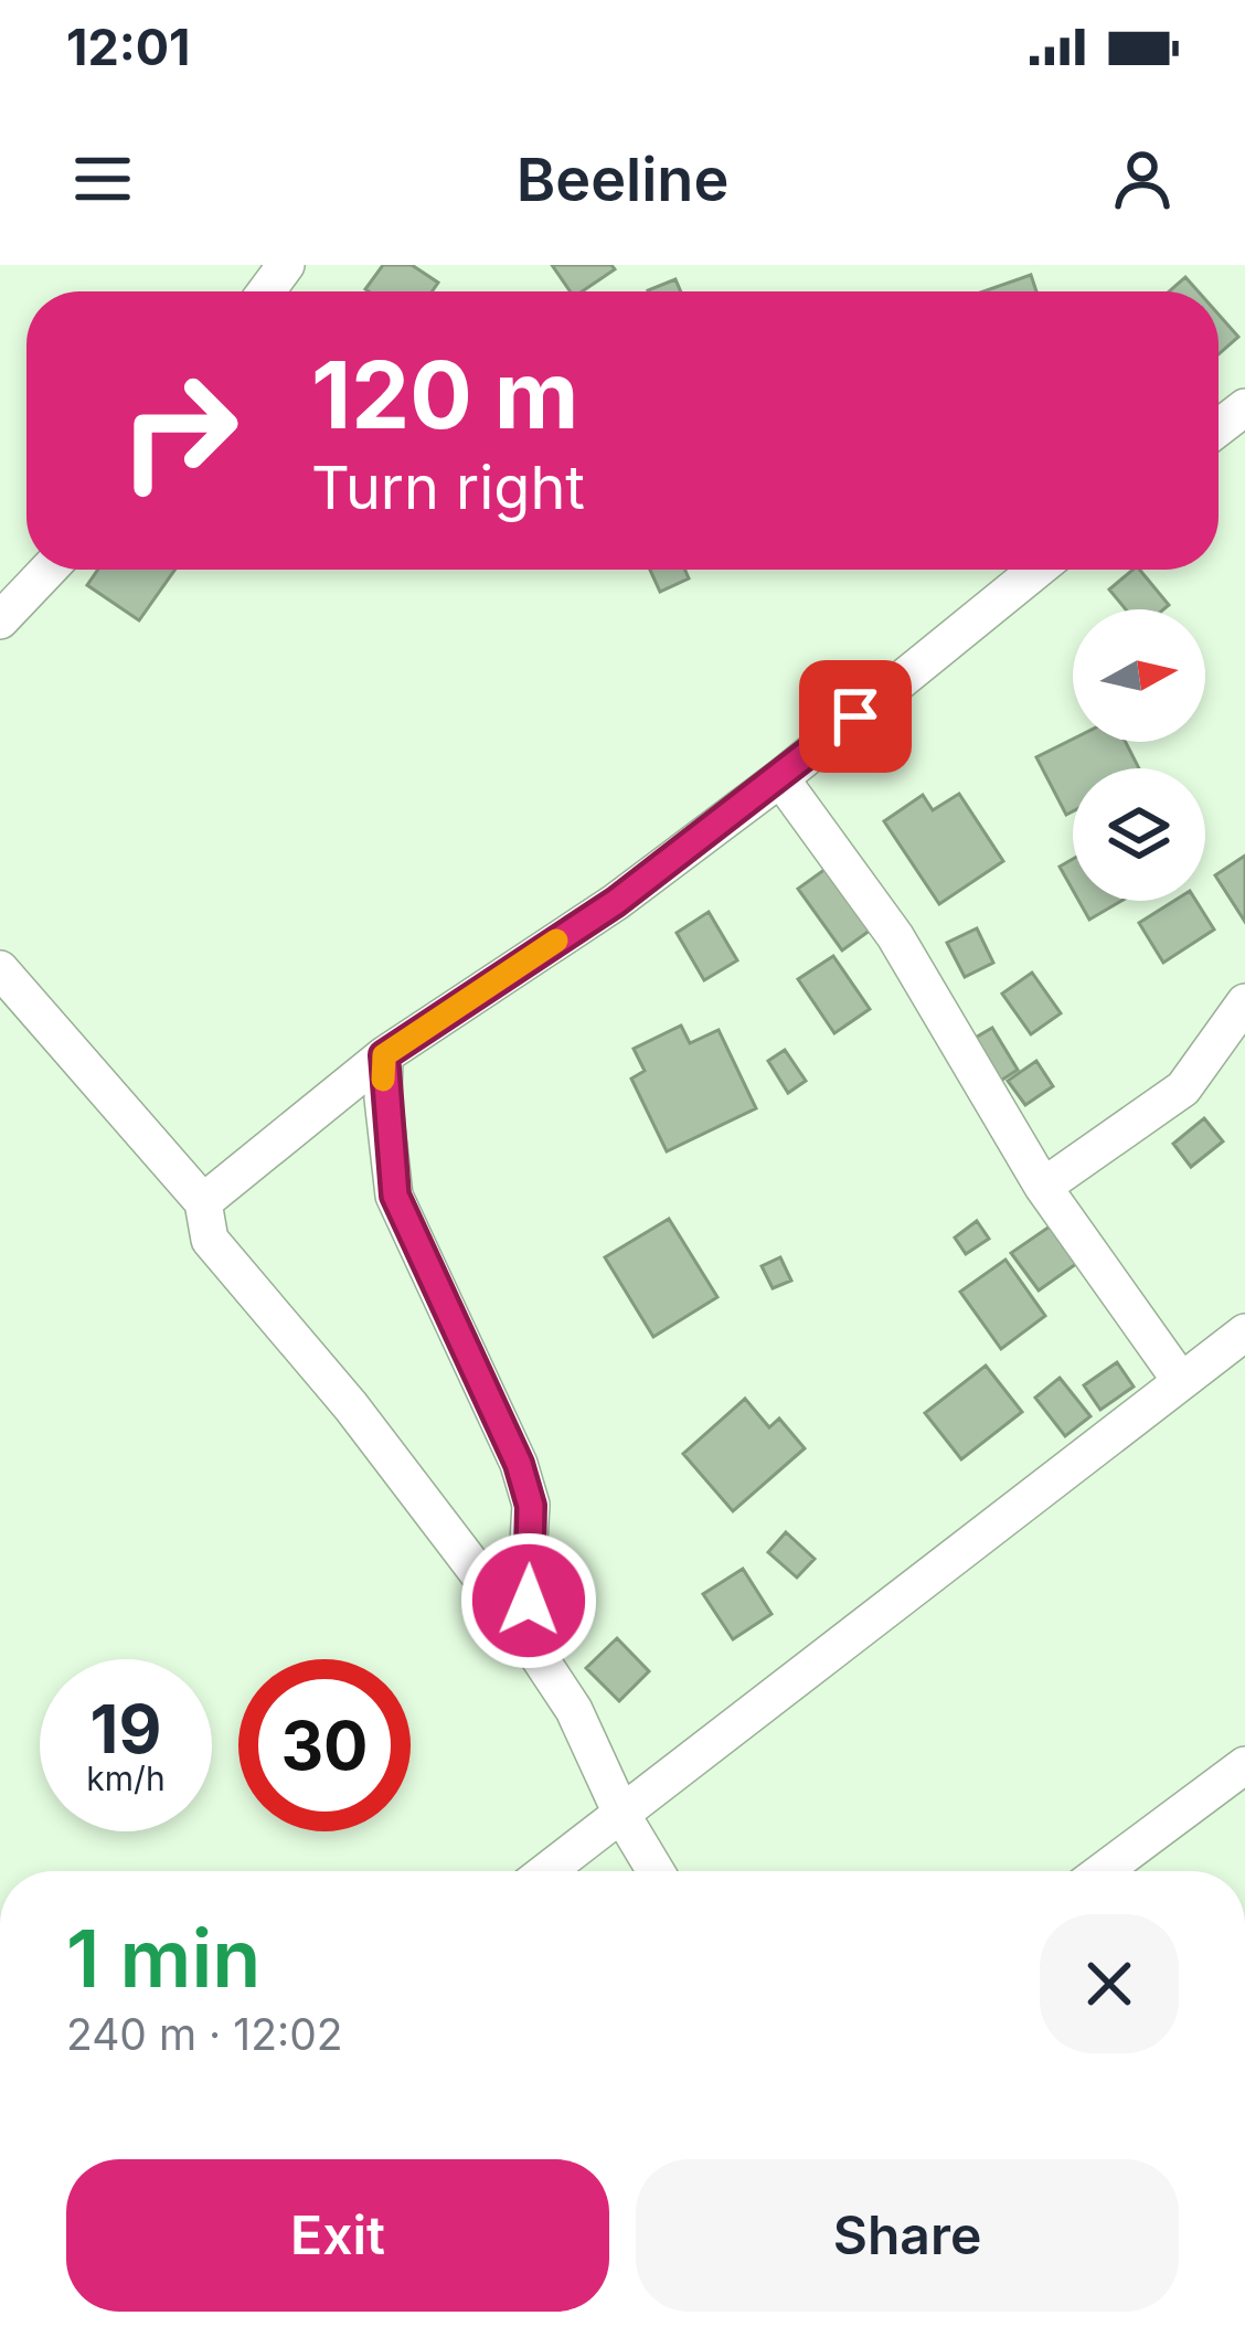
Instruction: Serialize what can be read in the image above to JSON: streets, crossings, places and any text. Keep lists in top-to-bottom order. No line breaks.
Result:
{"north":"right","page":{"status":"12:01","header":"Beeline","turn":["120 m","Turn right"],"speed":"19 km/h","limit":"30","heading":["1 min","240 m · 12:02"],"buttons":["Exit","Share"]}}
